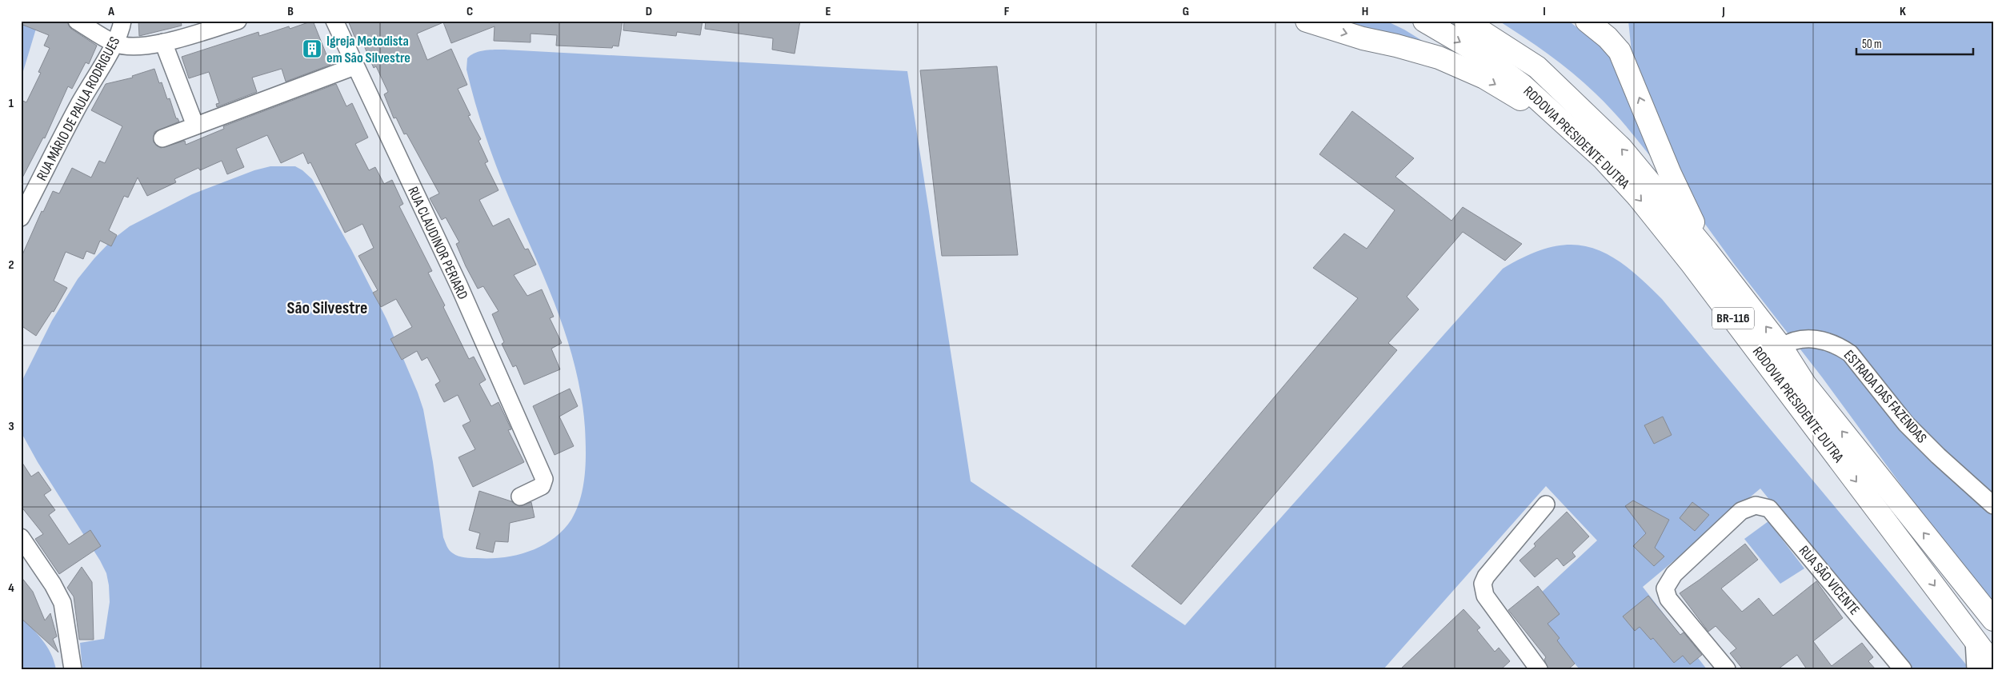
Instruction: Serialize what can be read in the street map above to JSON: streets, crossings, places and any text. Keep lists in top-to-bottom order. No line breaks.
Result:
{"streets":{"highway":["RODOVIA PRESIDENTE DUTRA","BR-116"],"street":["RUA MÁRIO DE PAULA RODRIGUES","RUA CLAUDINOR PERIARD","ESTRADA DAS FAZENDAS","RUA SÃO VICENTE"]},"crossings":[["RODOVIA PRESIDENTE DUTRA","ESTRADA DAS FAZENDAS"]],"districts":["São Silvestre"],"places":{"building":["Igreja Metodista em São Silvestre"]},"scale_bar":"50 m","grid":{"columns":["A","B","C","D","E","F","G","H","I","J","K"],"rows":["1","2","3","4"]}}
